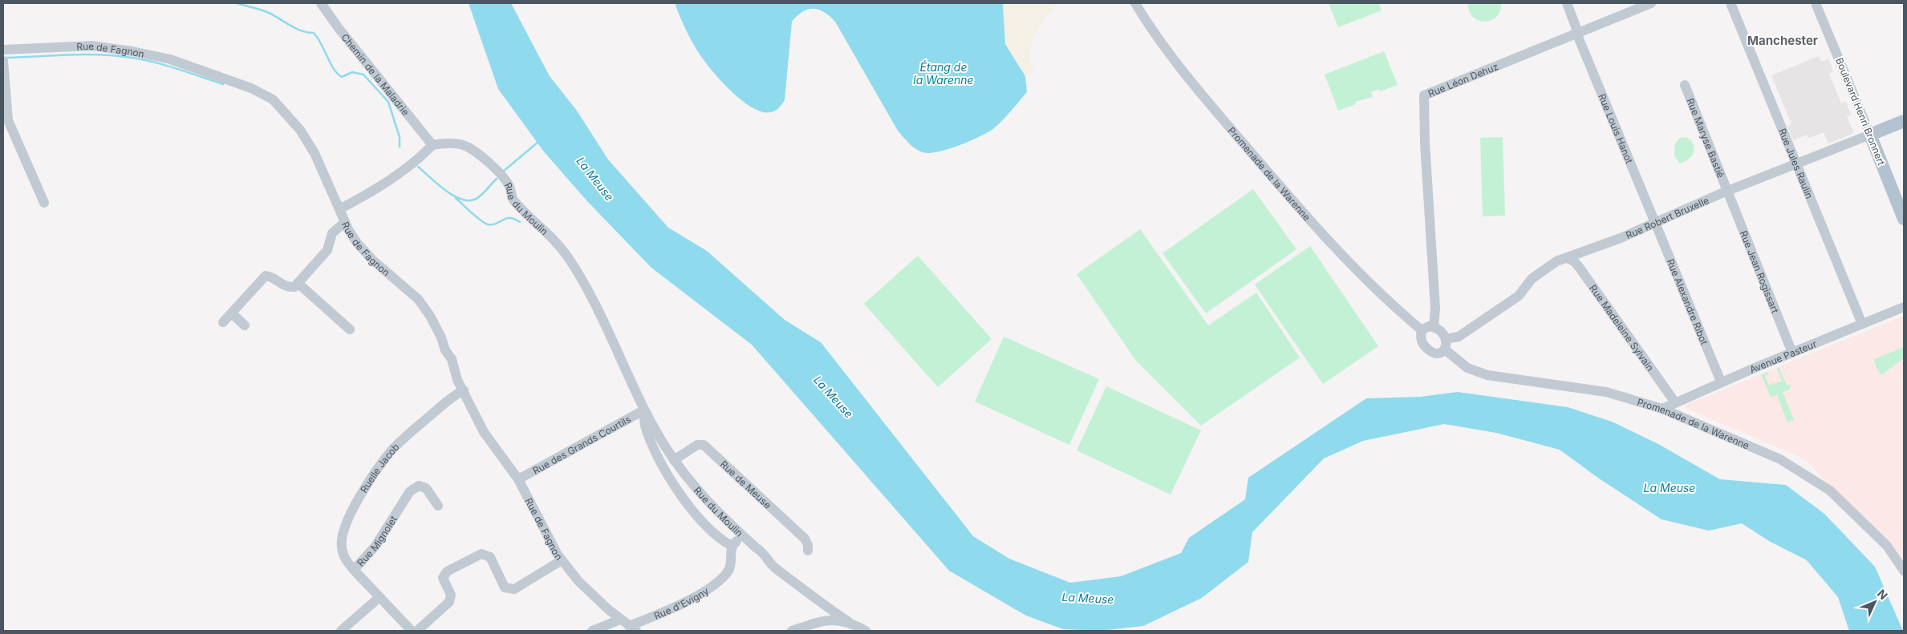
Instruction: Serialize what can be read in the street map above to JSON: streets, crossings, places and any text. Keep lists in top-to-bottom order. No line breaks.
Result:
{"streets":{"main road":["Boulevard Henri Bronnert","Rue Robert Bruxelle"],"street":["Rue de Fagnon","Chemin de la Maladrie","Rue Léon Dehuz","Rue Louis Hanot","Rue Maryse Bastié","Rue Jules Raulin","Promenade de la Warenne","Rue du Moulin","Rue Jean Rogissart","Rue Alexandre Ribot","Rue Madeleine Sylvain","Avenue Pasteur","Rue des Grands Courtils","Ruelle Jacob","Rue de Meuse","Rue Mignolet","Rue d'Evigny"]},"crossings":[["Rue de Fagnon","Rue des Grands Courtils"],["Rue de Fagnon","Ruelle Jacob"],["Rue de Fagnon","Rue d'Evigny"],["Chemin de la Maladrie","Rue du Moulin"],["Rue Léon Dehuz","Rue Louis Hanot"],["Rue Léon Dehuz","Promenade de la Warenne"],["Rue Léon Dehuz","Rue Robert Bruxelle"],["Boulevard Henri Bronnert","Rue Robert Bruxelle"],["Rue Louis Hanot","Rue Robert Bruxelle"],["Rue Louis Hanot","Rue Alexandre Ribot"],["Rue Maryse Bastié","Rue Robert Bruxelle"],["Rue Maryse Bastié","Rue Jean Rogissart"],["Rue Jules Raulin","Rue Robert Bruxelle"],["Rue Jules Raulin","Avenue Pasteur"],["Promenade de la Warenne","Rue Robert Bruxelle"],["Promenade de la Warenne","Avenue Pasteur"],["Rue du Moulin","Rue des Grands Courtils"],["Rue du Moulin","Rue de Meuse"],["Rue du Moulin","Rue d'Evigny"],["Rue Robert Bruxelle","Rue Jean Rogissart"],["Rue Robert Bruxelle","Rue Alexandre Ribot"],["Rue Robert Bruxelle","Rue Madeleine Sylvain"],["Rue Jean Rogissart","Avenue Pasteur"],["Rue Alexandre Ribot","Avenue Pasteur"],["Rue Madeleine Sylvain","Avenue Pasteur"],["Ruelle Jacob","Rue Mignolet"]],"districts":["Manchester"],"water":["Étang de la Warenne","La Meuse"],"north":"top right"}
